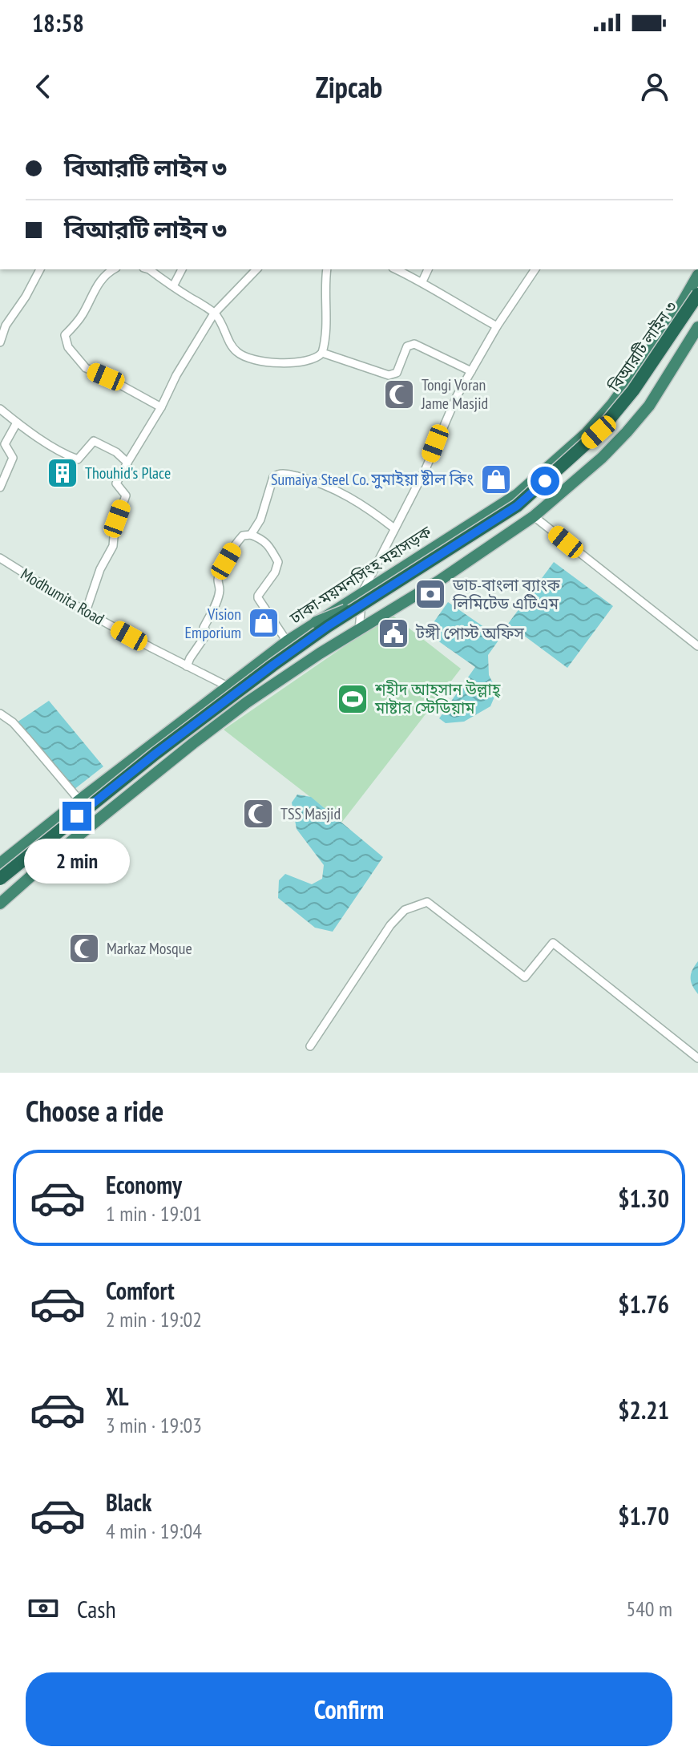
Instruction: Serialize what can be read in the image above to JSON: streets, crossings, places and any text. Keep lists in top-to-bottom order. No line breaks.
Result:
{"streets":{"highway":["বিআরটি লাইন ৩","ঢাকা-ময়মনসিংহ মহাসড়ক"],"street":["Modhumita Road"]},"crossings":[["বিআরটি লাইন ৩","ঢাকা-ময়মনসিংহ মহাসড়ক"],["ঢাকা-ময়মনসিংহ মহাসড়ক","Modhumita Road"]],"places":{"mosque":["Tongi Voran Jame Masjid","TSS Masjid","Markaz Mosque"],"building":["Thouhid's Place"],"shop":["Sumaiya Steel Co. সুমাইয়া ষ্টীল কিং","Vision Emporium"],"bank":["ডাচ-বাংলা ব্যাংক লিমিটেড এটিএম"],"public building":["টঙ্গী পোস্ট অফিস"],"sports":["শহীদ আহসান উল্লাহ্‌ মাষ্টার স্টেডিয়াম"]},"page":{"status":"18:58","header":"Zipcab","banner":["বিআরটি লাইন ৩","বিআরটি লাইন ৩"],"bubble":"2 min","heading":"Choose a ride","list":[{"name":"Economy","note":"1 min · 19:01","value":"$1.30"},{"name":"Comfort","note":"2 min · 19:02","value":"$1.76"},{"name":"XL","note":"3 min · 19:03","value":"$2.21"},{"name":"Black","note":"4 min · 19:04","value":"$1.70"}],"pay":["Cash","540 m"],"buttons":"Confirm"}}
